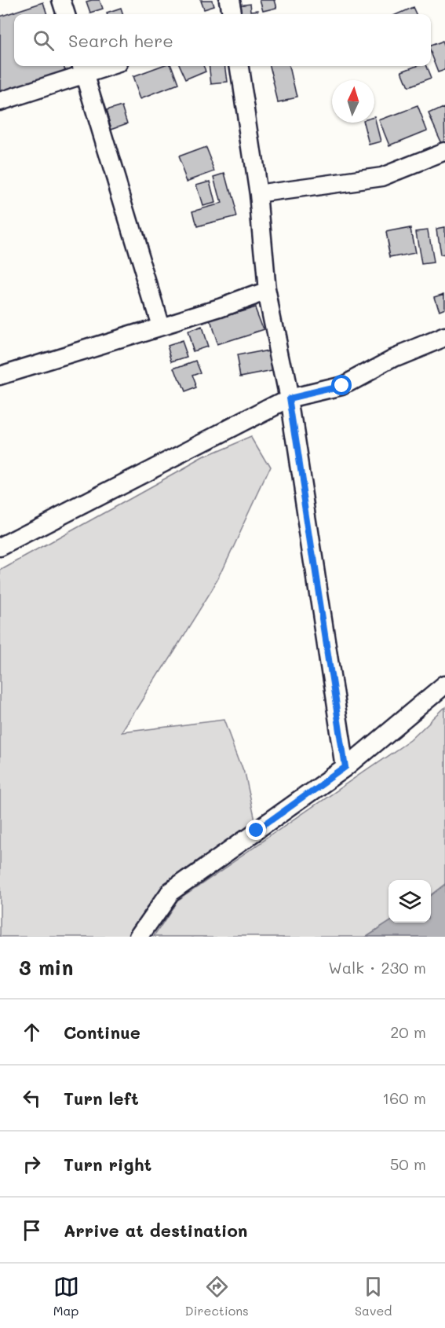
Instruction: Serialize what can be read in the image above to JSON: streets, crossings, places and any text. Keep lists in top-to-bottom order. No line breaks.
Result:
{"north":"top","page":{"search":"Search here","heading":["3 min","Walk · 230 m"],"list":[["Continue","20 m"],["Turn left","160 m"],["Turn right","50 m"],"Arrive at destination"],"nav":["Map","Directions","Saved"]}}
